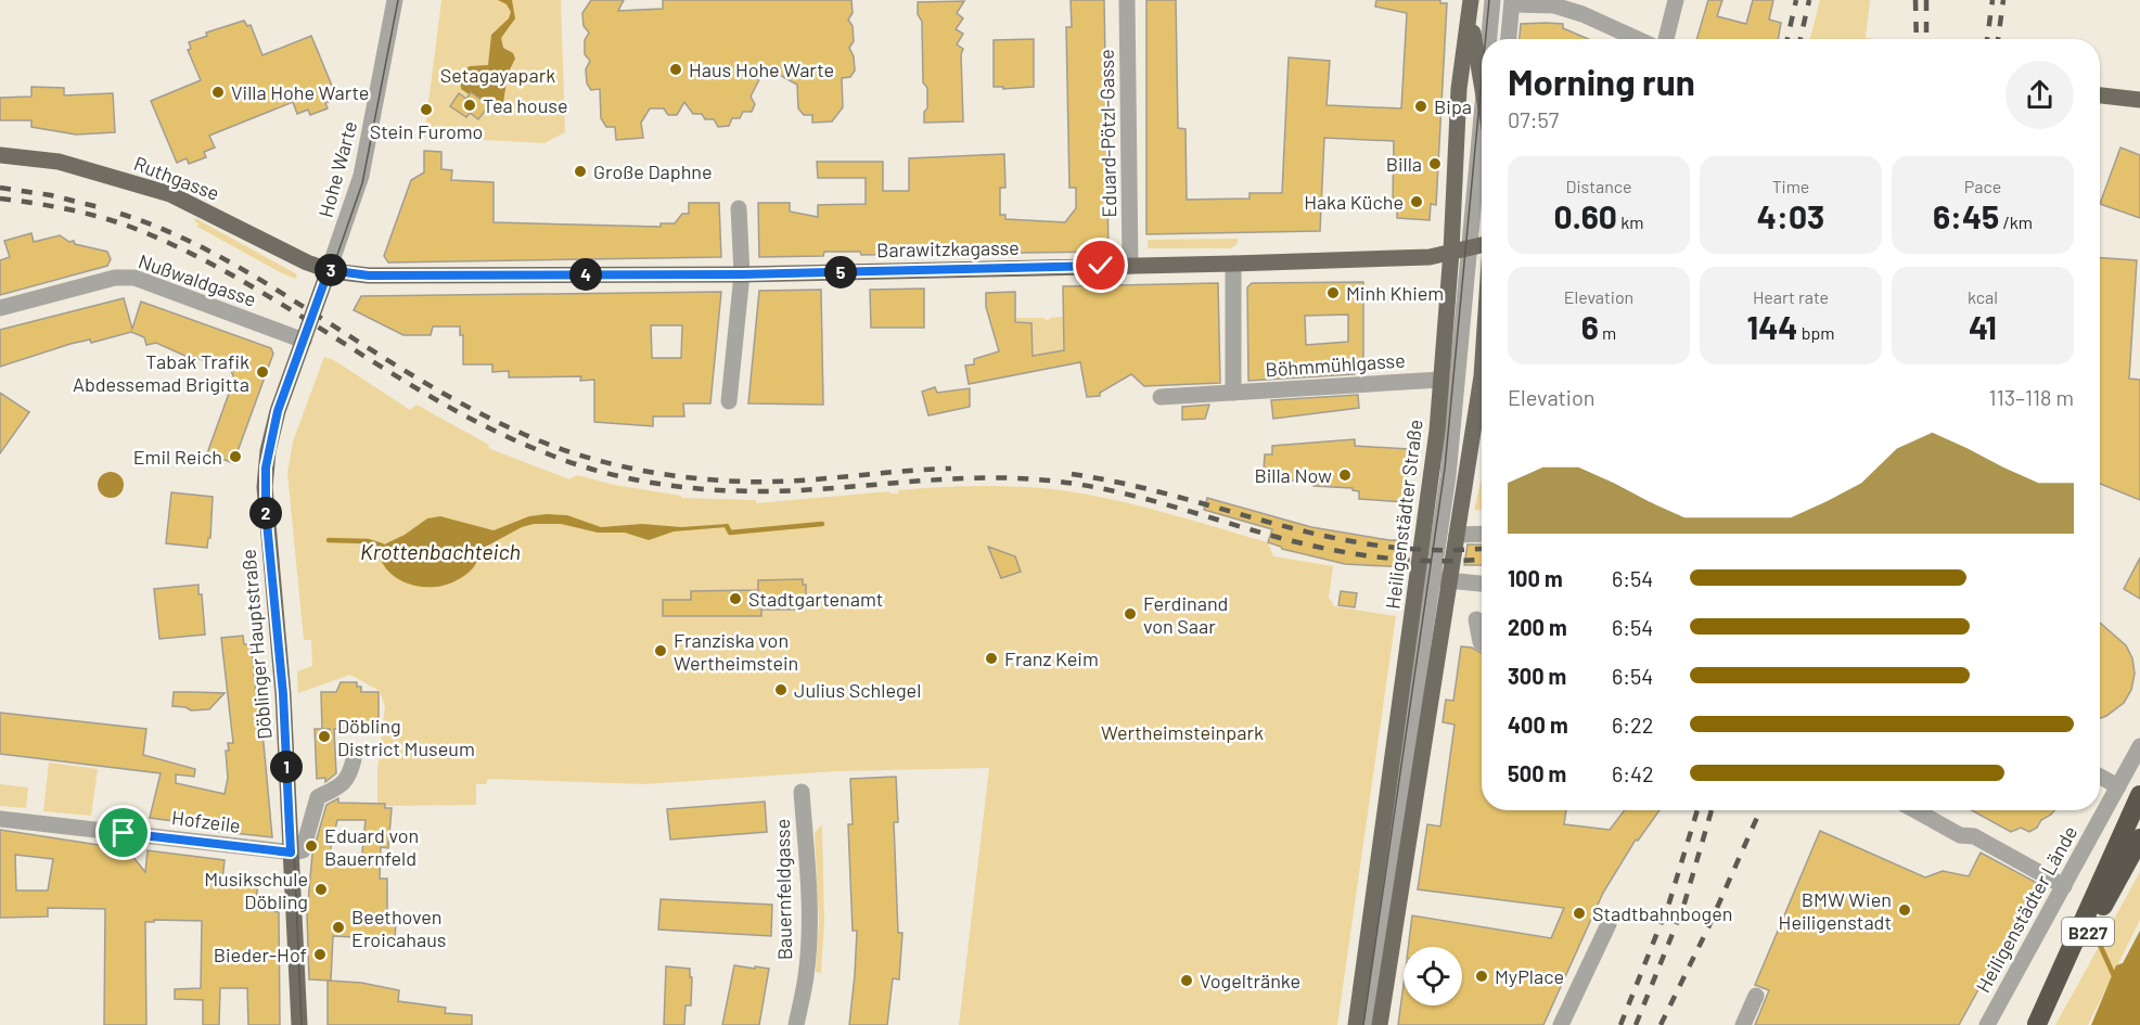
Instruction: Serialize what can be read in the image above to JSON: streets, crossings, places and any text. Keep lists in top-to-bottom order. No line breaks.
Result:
{"streets":{"highway":["B227"],"main road":["Ruthgasse","Barawitzkagasse","Heiligenstädter Straße","Döblinger Hauptstraße"],"street":["Eduard-Pötzl-Gasse","Hohe Warte","Nußwaldgasse","Böhmmühlgasse","Hofzeile","Bauernfeldgasse","Heiligenstädter Lände"]},"crossings":[["Eduard-Pötzl-Gasse","Barawitzkagasse"],["Hohe Warte","Ruthgasse"],["Hohe Warte","Barawitzkagasse"],["Hohe Warte","Döblinger Hauptstraße"],["Ruthgasse","Barawitzkagasse"],["Ruthgasse","Döblinger Hauptstraße"],["Barawitzkagasse","Heiligenstädter Straße"],["Barawitzkagasse","Döblinger Hauptstraße"],["Nußwaldgasse","Döblinger Hauptstraße"],["Böhmmühlgasse","Heiligenstädter Straße"],["Döblinger Hauptstraße","Hofzeile"]],"water":["Krottenbachteich"],"parks":["Setagayapark","Wertheimsteinpark"],"places":["Haus Hohe Warte","Villa Hohe Warte","Tea house","Bipa","Stein Furomo","Billa","Große Daphne","Haka Küche","Minh Khiem","Tabak Trafik Abdessemad Brigitta","Emil Reich","Billa Now","Stadtgartenamt","Ferdinand von Saar","Franziska von Wertheimstein","Franz Keim","Julius Schlegel","Döbling District Museum","Eduard von Bauernfeld","Musikschule Döbling","BMW Wien Heiligenstadt","Stadtbahnbogen","Beethoven Eroicahaus","Bieder-Hof","MyPlace","Vogeltränke"],"page":{"heading":["Morning run","07:57"],"stats":[["Distance","0.60 km"],["Time","4:03"],["Pace","6:45 /km"],["Elevation","6 m"],["Heart rate","144 bpm"],["kcal","41"]],"pins":["3","5","4","2","1"],"chart":["Elevation","113–118 m"],"list":[{"name":"100 m","note":"6:54"},{"name":"200 m","note":"6:54"},{"name":"300 m","note":"6:54"},{"name":"400 m","note":"6:22"},{"name":"500 m","note":"6:42"}]}}
